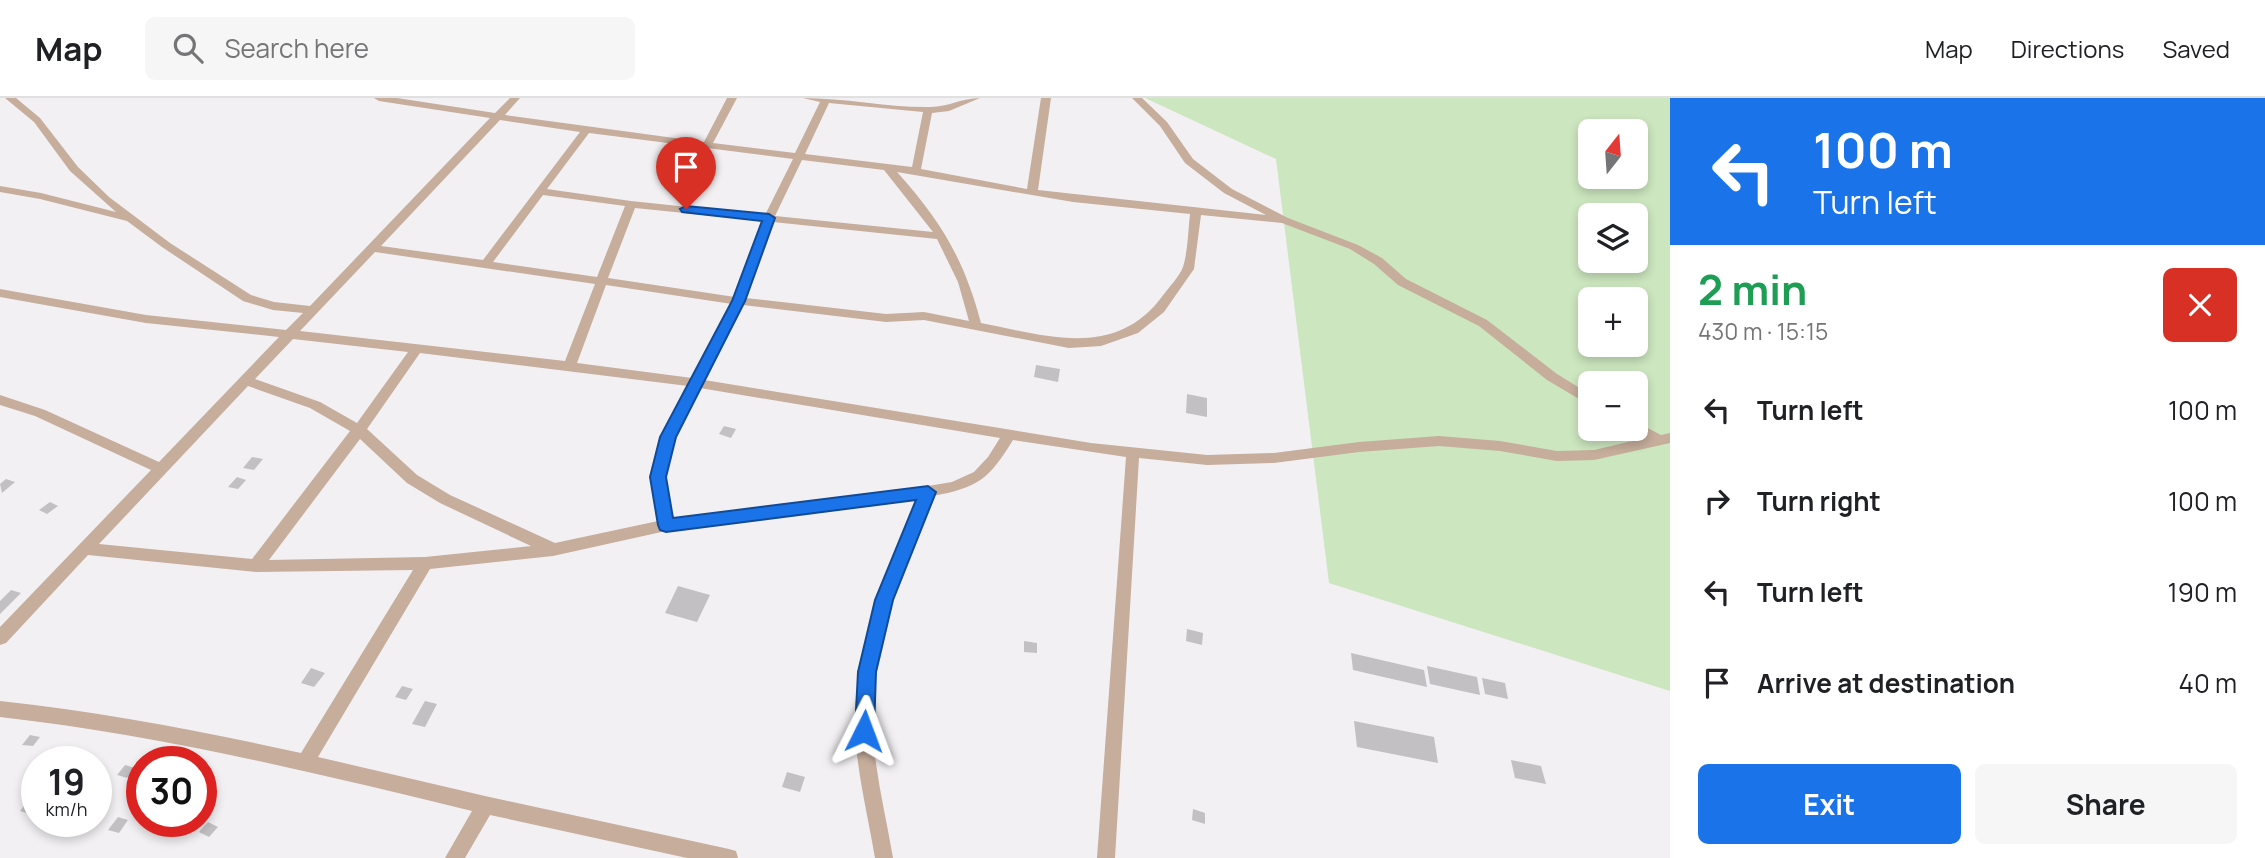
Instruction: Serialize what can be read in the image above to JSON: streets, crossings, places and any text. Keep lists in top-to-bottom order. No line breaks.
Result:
{"north":"top","page":{"header":"Map","search":"Search here","nav":["Map","Directions","Saved"],"turn":["100 m","Turn left"],"map_buttons":["+","−"],"heading":["2 min","430 m · 15:15"],"list":[{"name":"Turn left","value":"100 m"},{"name":"Turn right","value":"100 m"},{"name":"Turn left","value":"190 m"},{"name":"Arrive at destination","value":"40 m"}],"speed":"19 km/h","limit":"30","buttons":["Exit","Share"]}}
